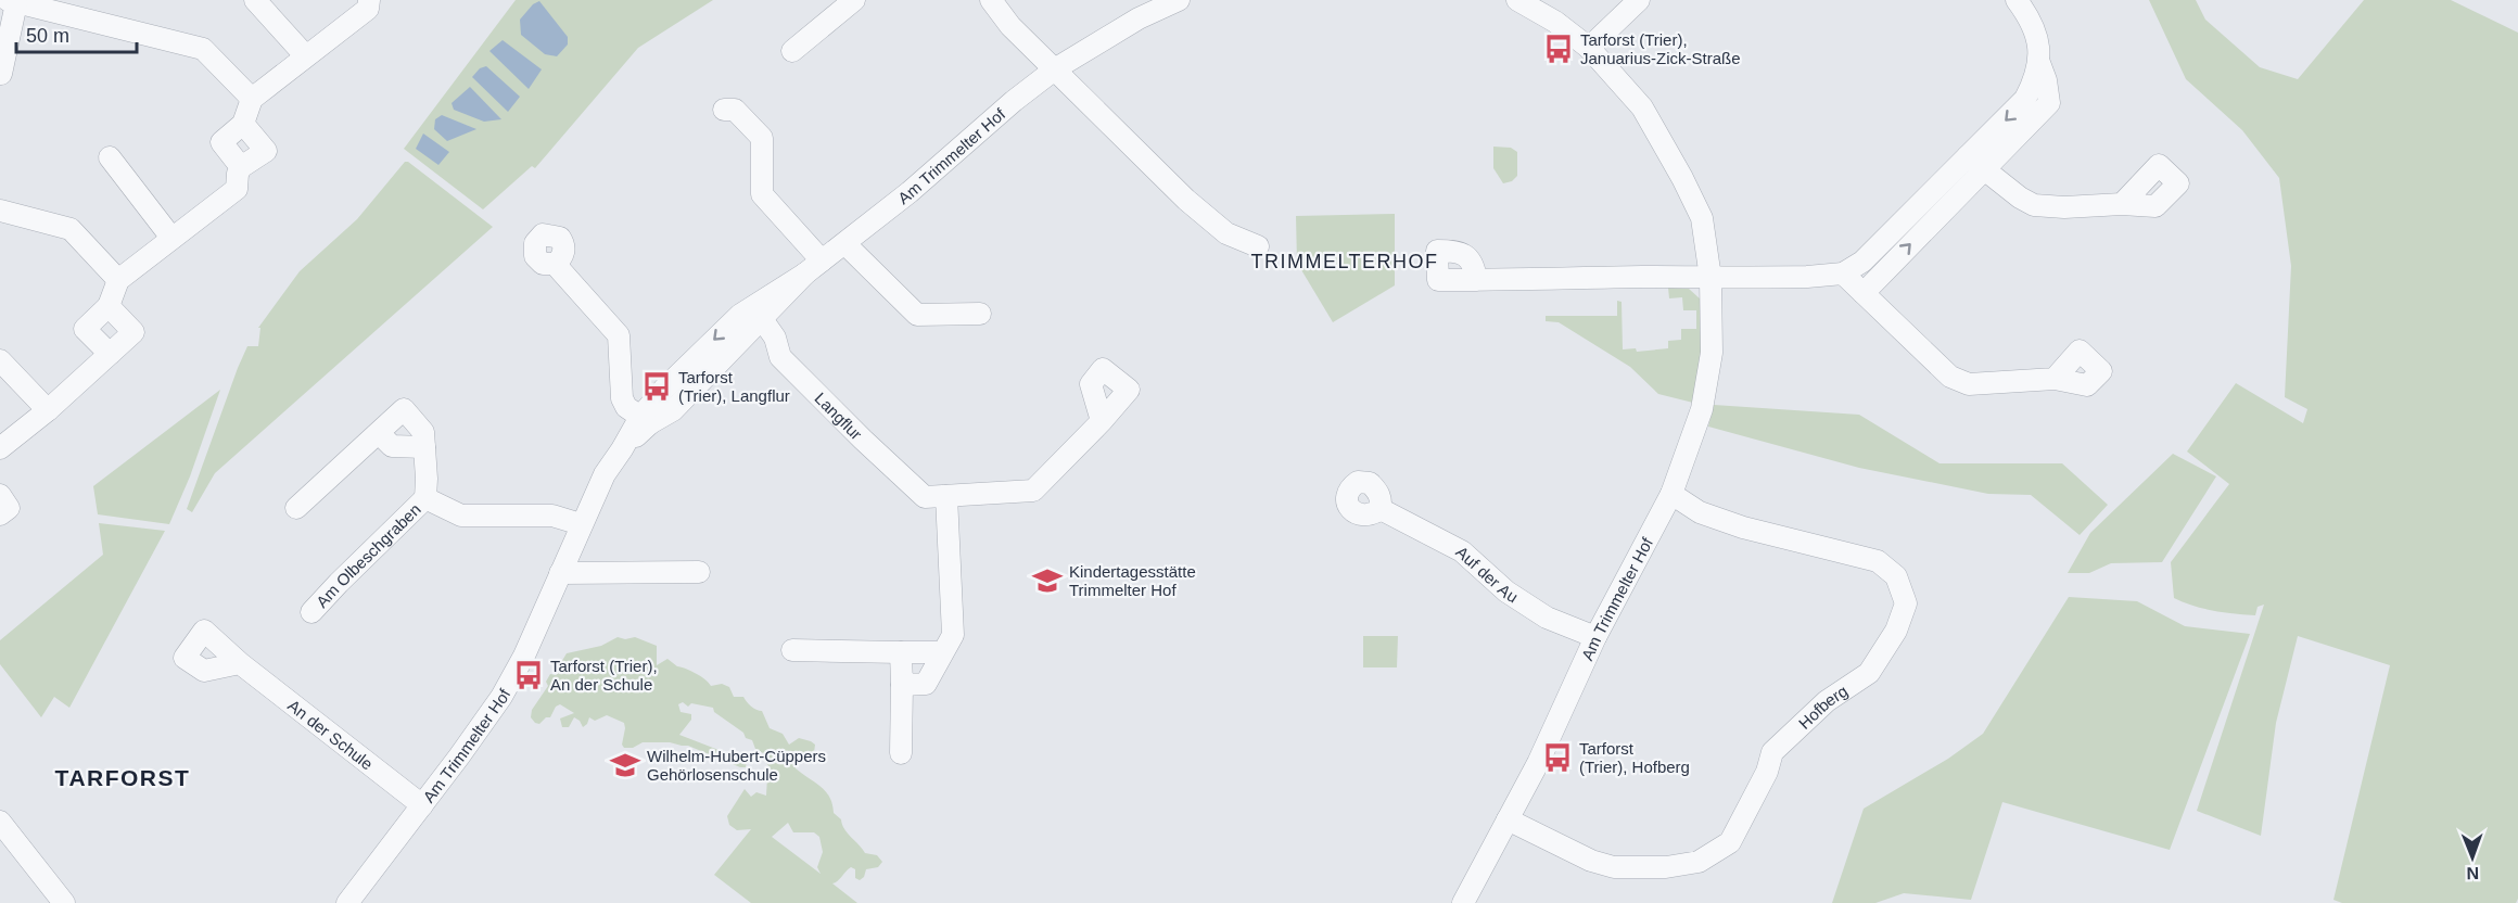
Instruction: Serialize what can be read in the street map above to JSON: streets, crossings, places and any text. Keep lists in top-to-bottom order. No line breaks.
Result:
{"streets":{"street":["Am Trimmelter Hof","Langflur","Am Olbeschgraben","Auf der Au","Hofberg","An der Schule"]},"crossings":[["Am Trimmelter Hof","Langflur"],["Am Trimmelter Hof","Am Olbeschgraben"],["Am Trimmelter Hof","Auf der Au"],["Am Trimmelter Hof","Hofberg"],["Am Trimmelter Hof","An der Schule"]],"districts":["TRIMMELTERHOF","TARFORST"],"places":{"bus stop":["Tarforst (Trier), Januarius-Zick-Straße","Tarforst (Trier), Langflur","Tarforst (Trier), An der Schule","Tarforst (Trier), Hofberg"],"school or university":["Kindertagesstätte Trimmelter Hof","Wilhelm-Hubert-Cüppers Gehörlosenschule"]},"scale_bar":"50 m","north":"bottom"}
